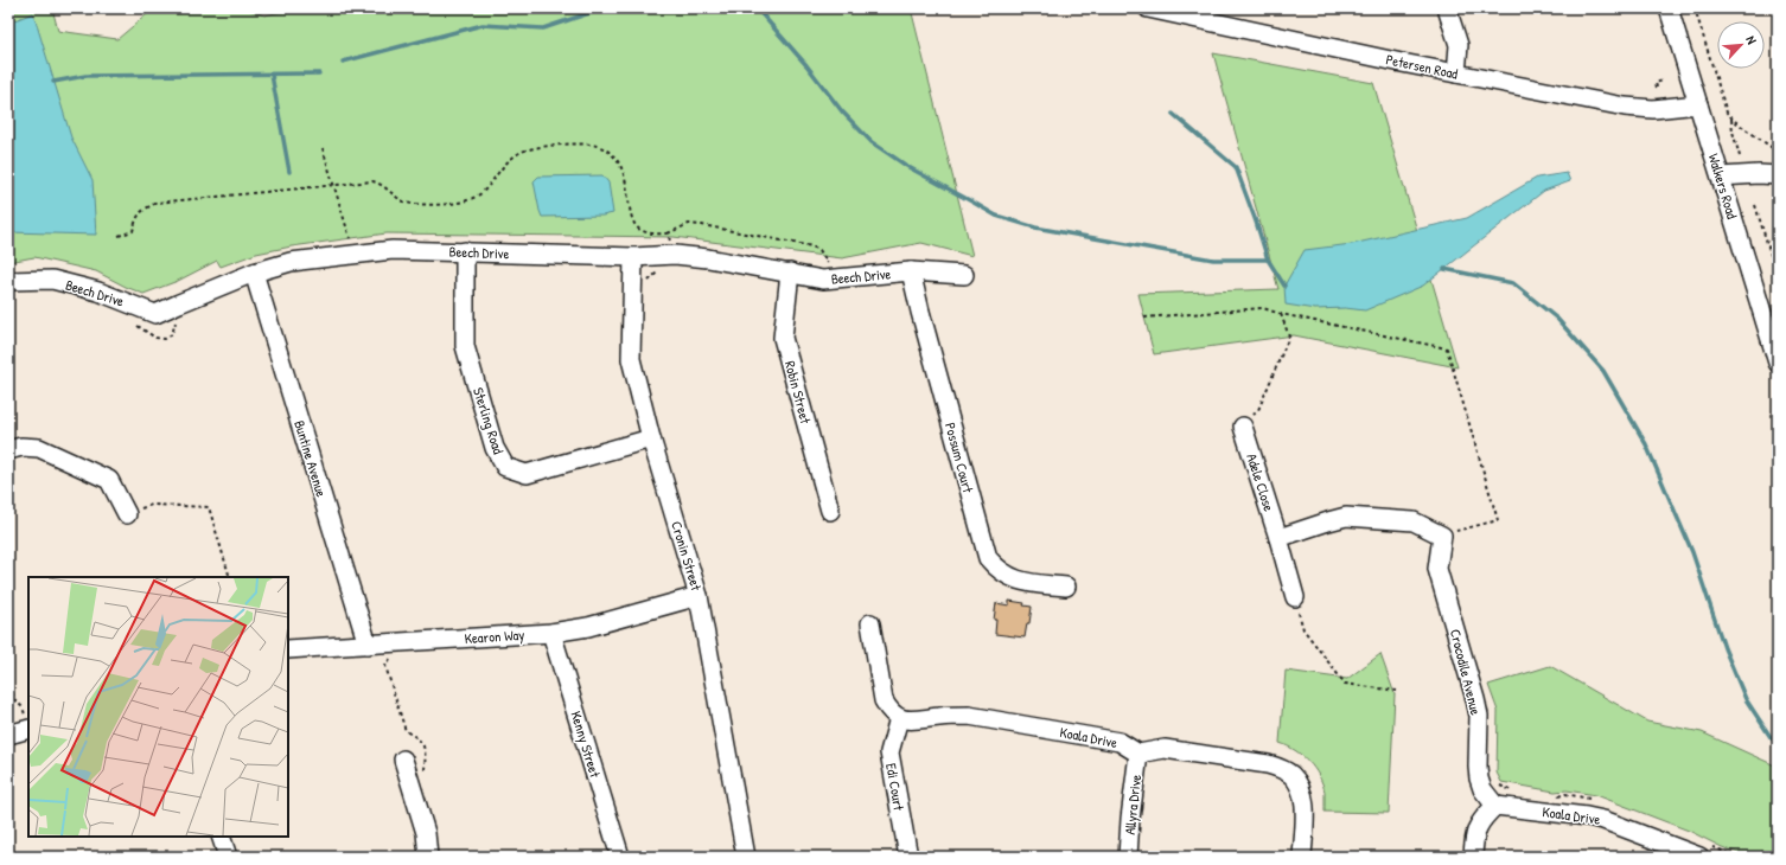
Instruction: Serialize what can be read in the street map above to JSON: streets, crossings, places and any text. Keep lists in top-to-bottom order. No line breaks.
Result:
{"streets":{"street":["Petersen Road","Walkers Road","Beech Drive","Robin Street","Sterling Road","Possum Court","Buntine Avenue","Adele Close","Cronin Street","Kearon Way","Crocodile Avenue","Koala Drive","Kenny Street","Edi Court","Allyra Drive"]},"crossings":[["Petersen Road","Walkers Road"],["Beech Drive","Robin Street"],["Beech Drive","Sterling Road"],["Beech Drive","Possum Court"],["Beech Drive","Buntine Avenue"],["Beech Drive","Cronin Street"],["Sterling Road","Cronin Street"],["Buntine Avenue","Kearon Way"],["Cronin Street","Kearon Way"],["Kearon Way","Kenny Street"],["Crocodile Avenue","Koala Drive"],["Koala Drive","Edi Court"],["Koala Drive","Allyra Drive"]],"north":"top right"}
